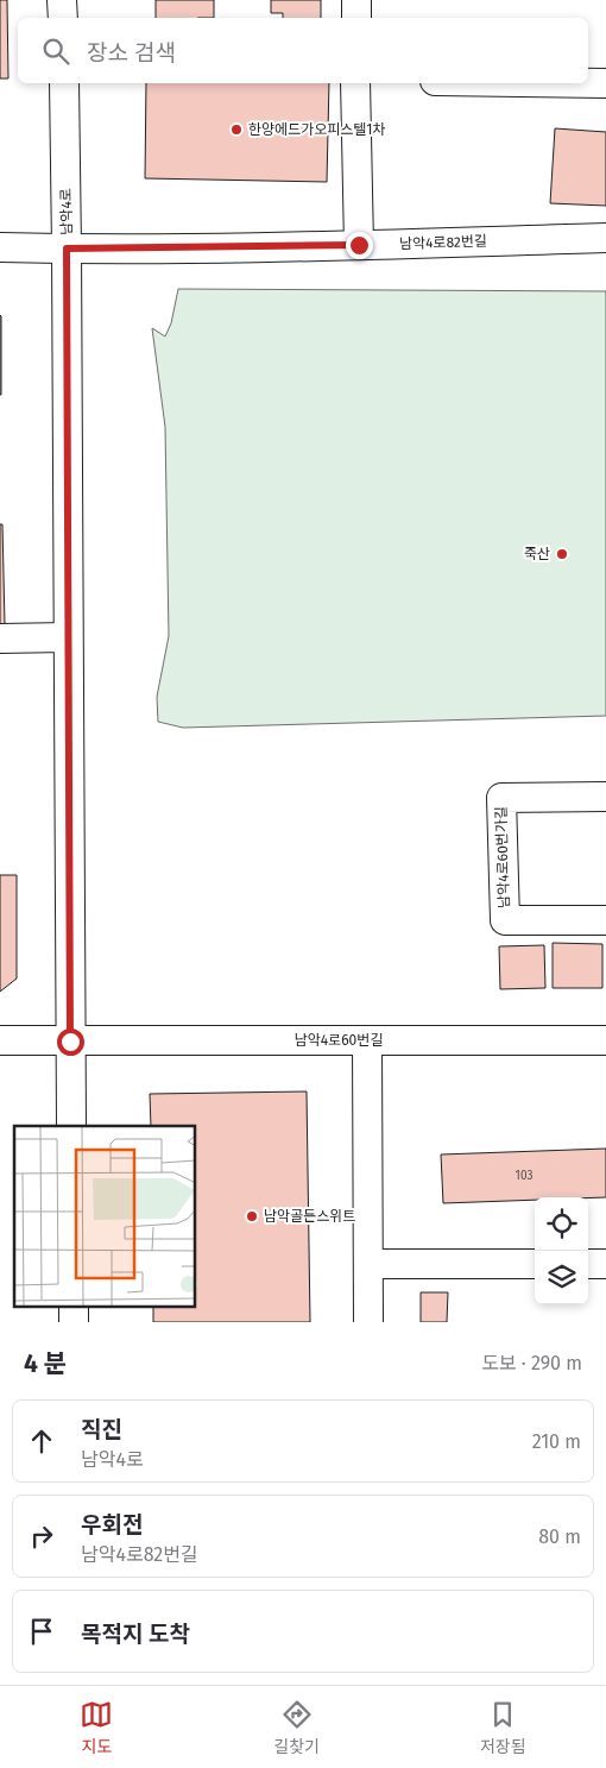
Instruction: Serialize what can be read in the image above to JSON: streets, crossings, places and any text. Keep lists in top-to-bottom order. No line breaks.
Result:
{"streets":{"street":["남악4로","남악4로82번길","남악4로60번가길","남악4로60번길"]},"crossings":[["남악4로","남악4로82번길"],["남악4로","남악4로60번길"]],"places":["한양에드가오피스텔1차","죽산","남악골든스위트"],"house_numbers":["103"],"page":{"search":"장소 검색","heading":["4 분","도보 · 290 m"],"list":[["직진","남악4로","210 m"],["우회전","남악4로82번길","80 m"],"목적지 도착"],"nav":["지도","길찾기","저장됨"]}}
